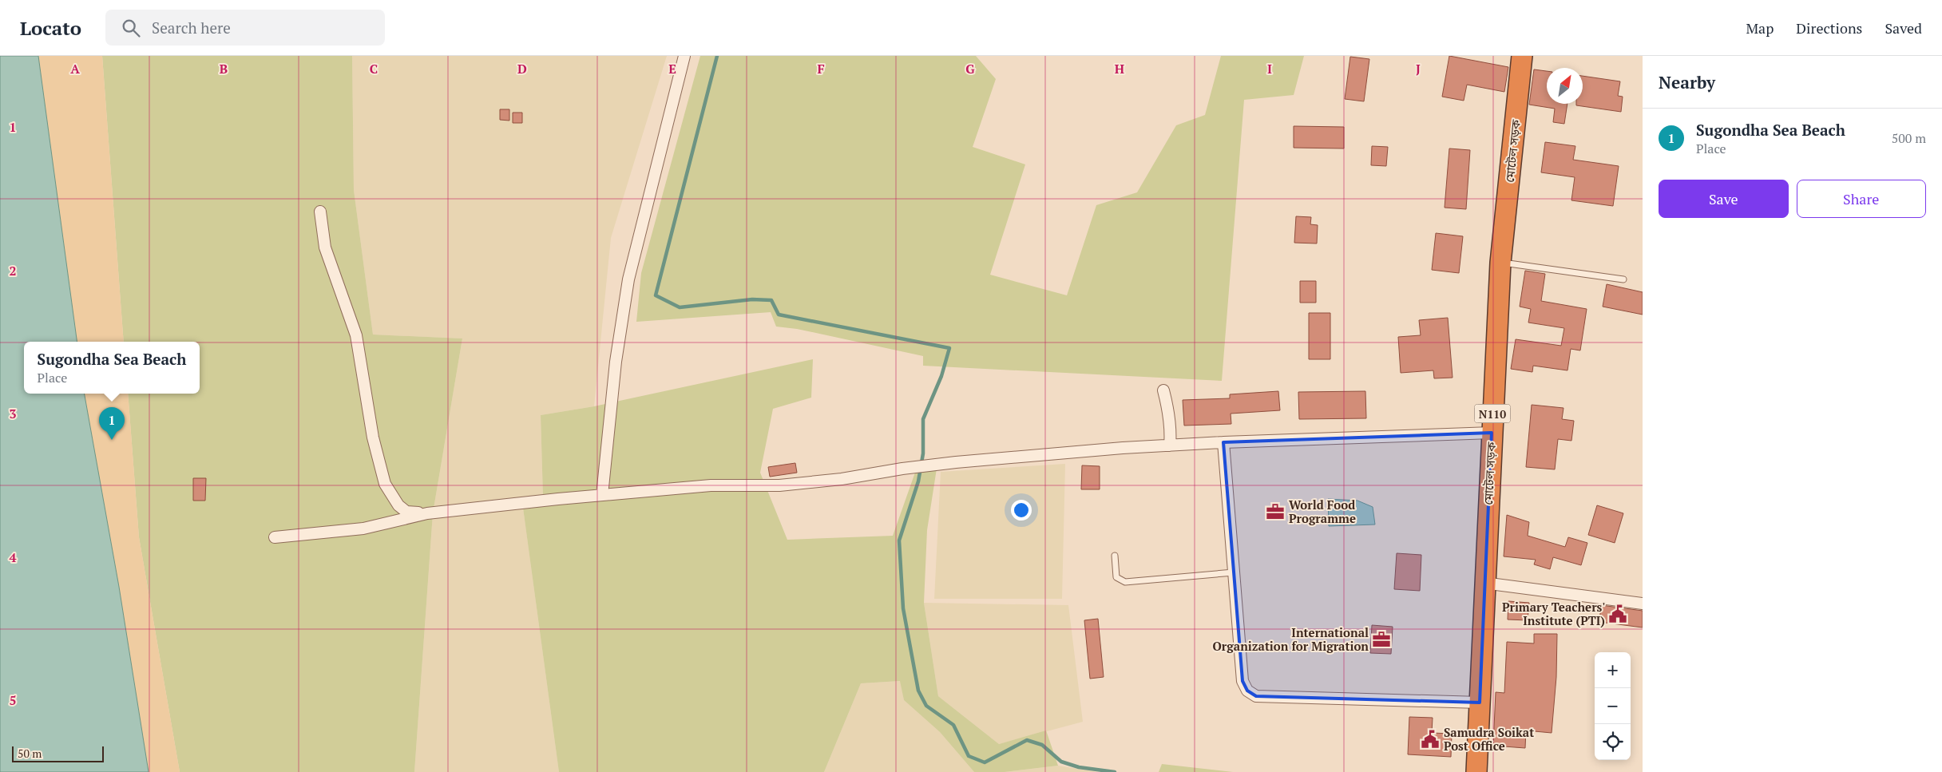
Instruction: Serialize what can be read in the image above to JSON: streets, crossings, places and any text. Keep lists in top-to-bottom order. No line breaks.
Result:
{"streets":{"highway":["মোটেল সড়ক","N110"]},"places":{"office":["World Food Programme","International Organization for Migration"],"public building":["Primary Teachers' Institute (PTI)","Samudra Soikat Post Office"]},"scale_bar":"50 m","north":"top right","page":{"header":"Locato","search":"Search here","nav":["Map","Directions","Saved"],"heading":"Nearby","list":[{"mark":"1","name":"Sugondha Sea Beach","note":"Place","value":"500 m"}],"buttons":["Save","Share"],"popup":["Sugondha Sea Beach","Place"],"pins":"1","map_buttons":["+","−"],"scale":"50 m"},"grid":{"columns":["A","B","C","D","E","F","G","H","I","J"],"rows":["1","2","3","4","5"]}}
